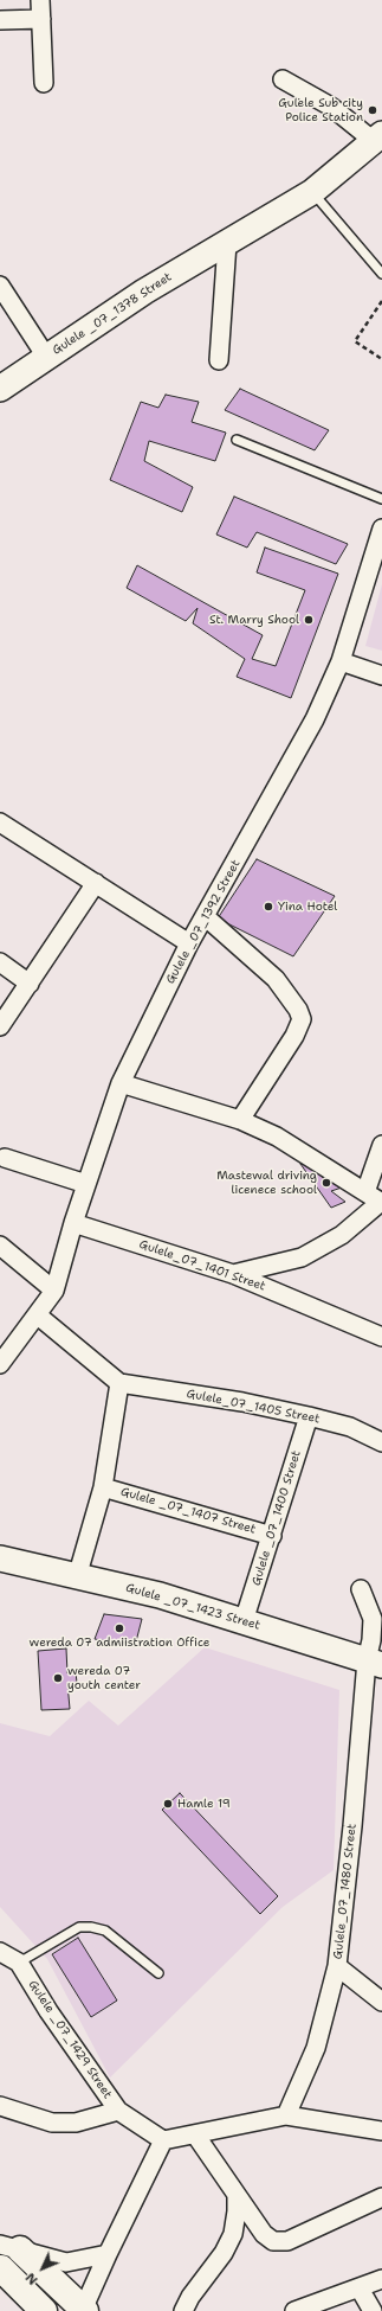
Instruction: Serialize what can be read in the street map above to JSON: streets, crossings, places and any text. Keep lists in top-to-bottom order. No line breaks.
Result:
{"streets":{"main road":["Gulele _07_1378 Street","Gulele _07_1423 Street"],"street":["Gulele _07_1392 Street","Gulele_07_1401 Street","Gulele_07_1405 Street","Gulele _07_1407 Street","Gulele _07_1400 Street","Gulele_07_1480 Street","Gulele _07_1429 Street"]},"crossings":[["Gulele _07_1392 Street","Gulele_07_1401 Street"],["Gulele_07_1405 Street","Gulele _07_1400 Street"],["Gulele _07_1407 Street","Gulele _07_1400 Street"],["Gulele _07_1400 Street","Gulele _07_1423 Street"],["Gulele _07_1423 Street","Gulele_07_1480 Street"]],"places":["Gulele Sub city Police Station","St. Marry Shool","Yina Hotel","Mastewal driving licenece school","wereda 07 admiistration Office","wereda 07 youth center","Hamle 19"],"north":"bottom left"}
